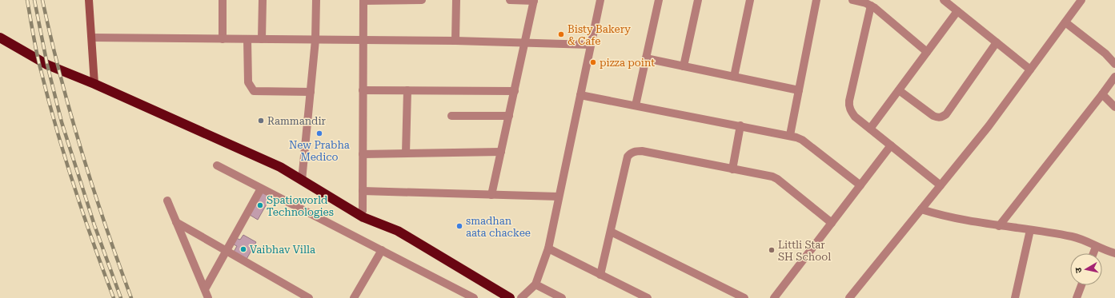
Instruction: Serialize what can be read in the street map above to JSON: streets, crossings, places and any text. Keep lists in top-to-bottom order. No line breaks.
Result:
{"places":["Bisty Bakery & Cafe","pizza point","Rammandir","New Prabha Medico","Spatioworld Technologies","smadhan aata chackee","Vaibhav Villa","Littli Star SH School"],"north":"left"}
